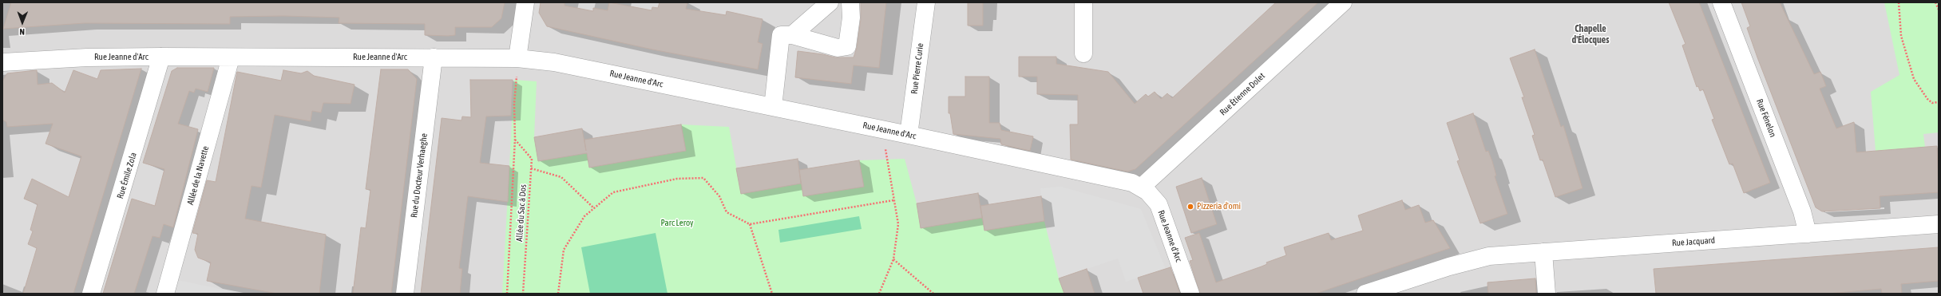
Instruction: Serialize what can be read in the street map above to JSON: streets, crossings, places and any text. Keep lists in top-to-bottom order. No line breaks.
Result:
{"streets":{"street":["Rue Jeanne d'Arc","Rue Pierre Curie","Rue Étienne Dolet","Rue Fénelon","Rue Émile Zola","Allée de la Navette","Rue du Docteur Verhaeghe","Rue Jacquard"],"path":["Allée du Sac à Dos"]},"crossings":[["Rue Jeanne d'Arc","Rue Pierre Curie"],["Rue Jeanne d'Arc","Rue Étienne Dolet"],["Rue Jeanne d'Arc","Rue Émile Zola"],["Rue Jeanne d'Arc","Allée de la Navette"],["Rue Jeanne d'Arc","Rue du Docteur Verhaeghe"],["Rue Jeanne d'Arc","Allée du Sac à Dos"],["Rue Fénelon","Rue Jacquard"]],"districts":["Chapelle d'Élocques"],"parks":["Parc Leroy"],"places":["Pizzeria d'omi"],"north":"bottom"}
